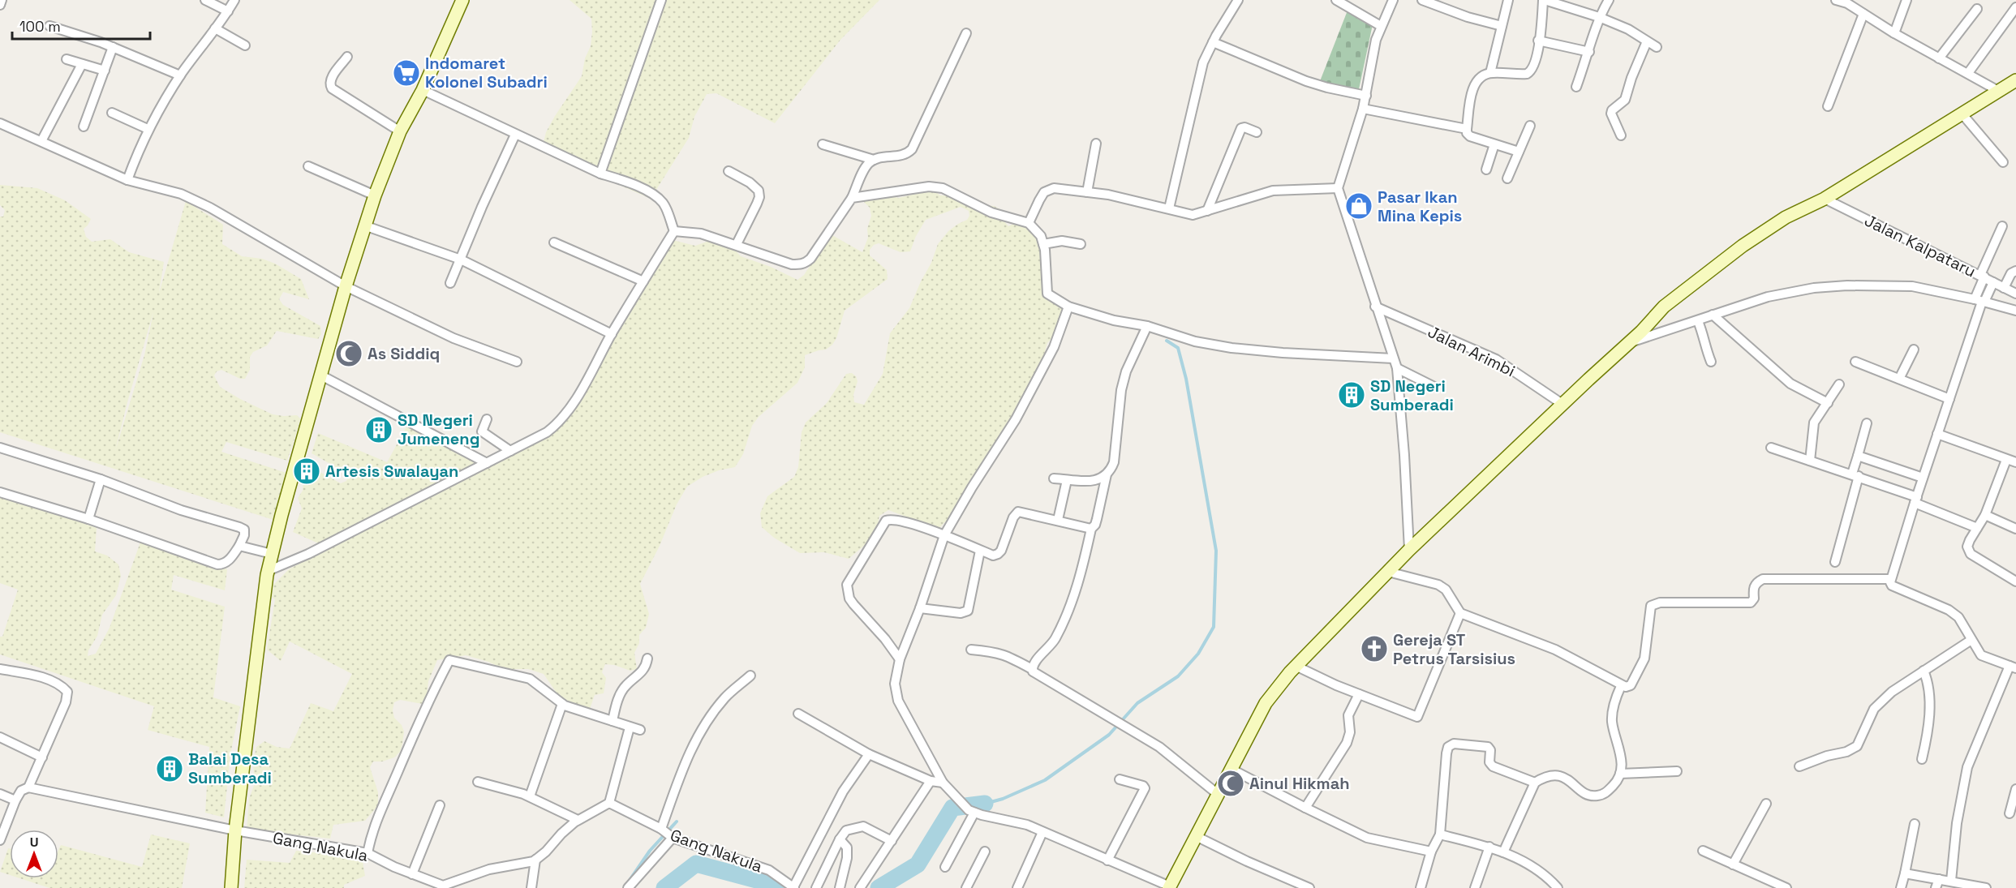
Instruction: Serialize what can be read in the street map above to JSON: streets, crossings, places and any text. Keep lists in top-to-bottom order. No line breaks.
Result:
{"streets":{"street":["Jalan Kalpataru","Jalan Arimbi","Gang Nakula"]},"places":{"supermarket":["Indomaret Kolonel Subadri"],"shop":["Pasar Ikan Mina Kepis"],"mosque":["As Siddiq","Ainul Hikmah"],"building":["SD Negeri Sumberadi","SD Negeri Jumeneng","Artesis Swalayan","Balai Desa Sumberadi"],"church":["Gereja ST Petrus Tarsisius"]},"scale_bar":"100 m","north":"top"}
